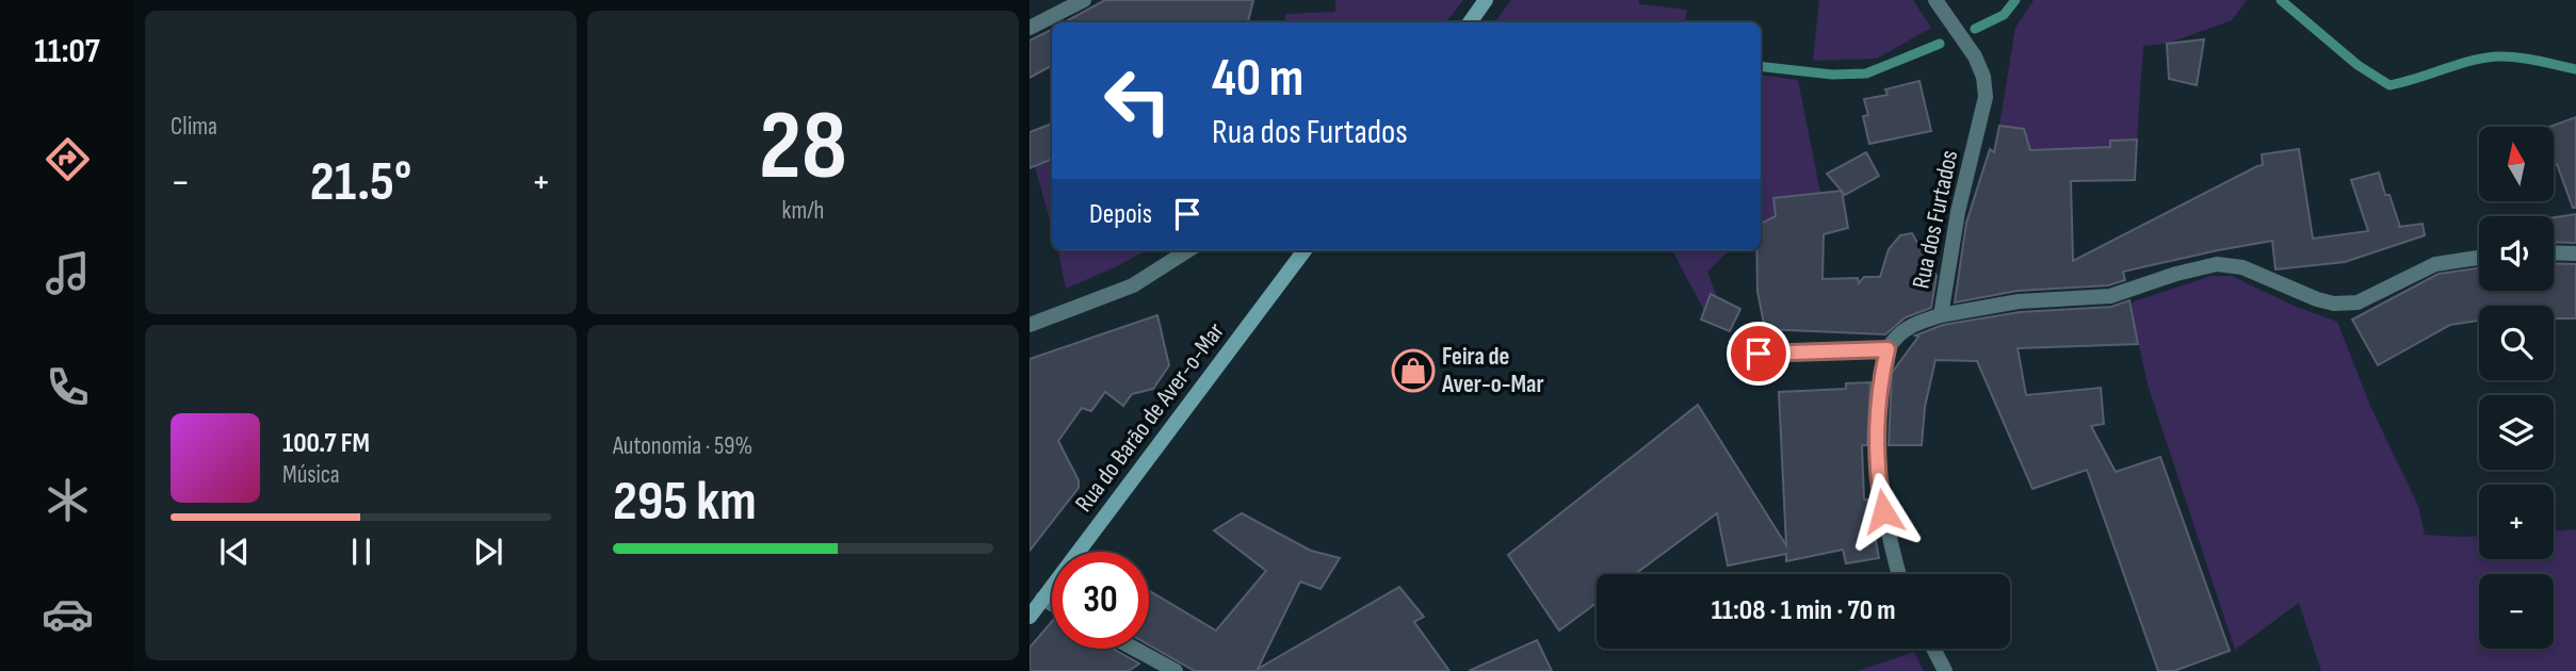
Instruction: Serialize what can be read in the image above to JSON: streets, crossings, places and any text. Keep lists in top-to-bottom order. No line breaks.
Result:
{"streets":{"street":["Rua dos Furtados","Rua do Barão de Aver-o-Mar"]},"places":{"shop":["Feira de Aver-o-Mar"]},"north":"top","page":{"tabs":"11:07","tile":["Clima",["28","km/h"],["Autonomia · 59%","295 km"]],"turn":["40 m","Rua dos Furtados"],"map_buttons":["+","−"],"heat":["−","21.5°","+"],"then":"Depois","song":["100.7 FM","Música"],"limit":"30","trip":"11:08 · 1 min · 70 m"}}
